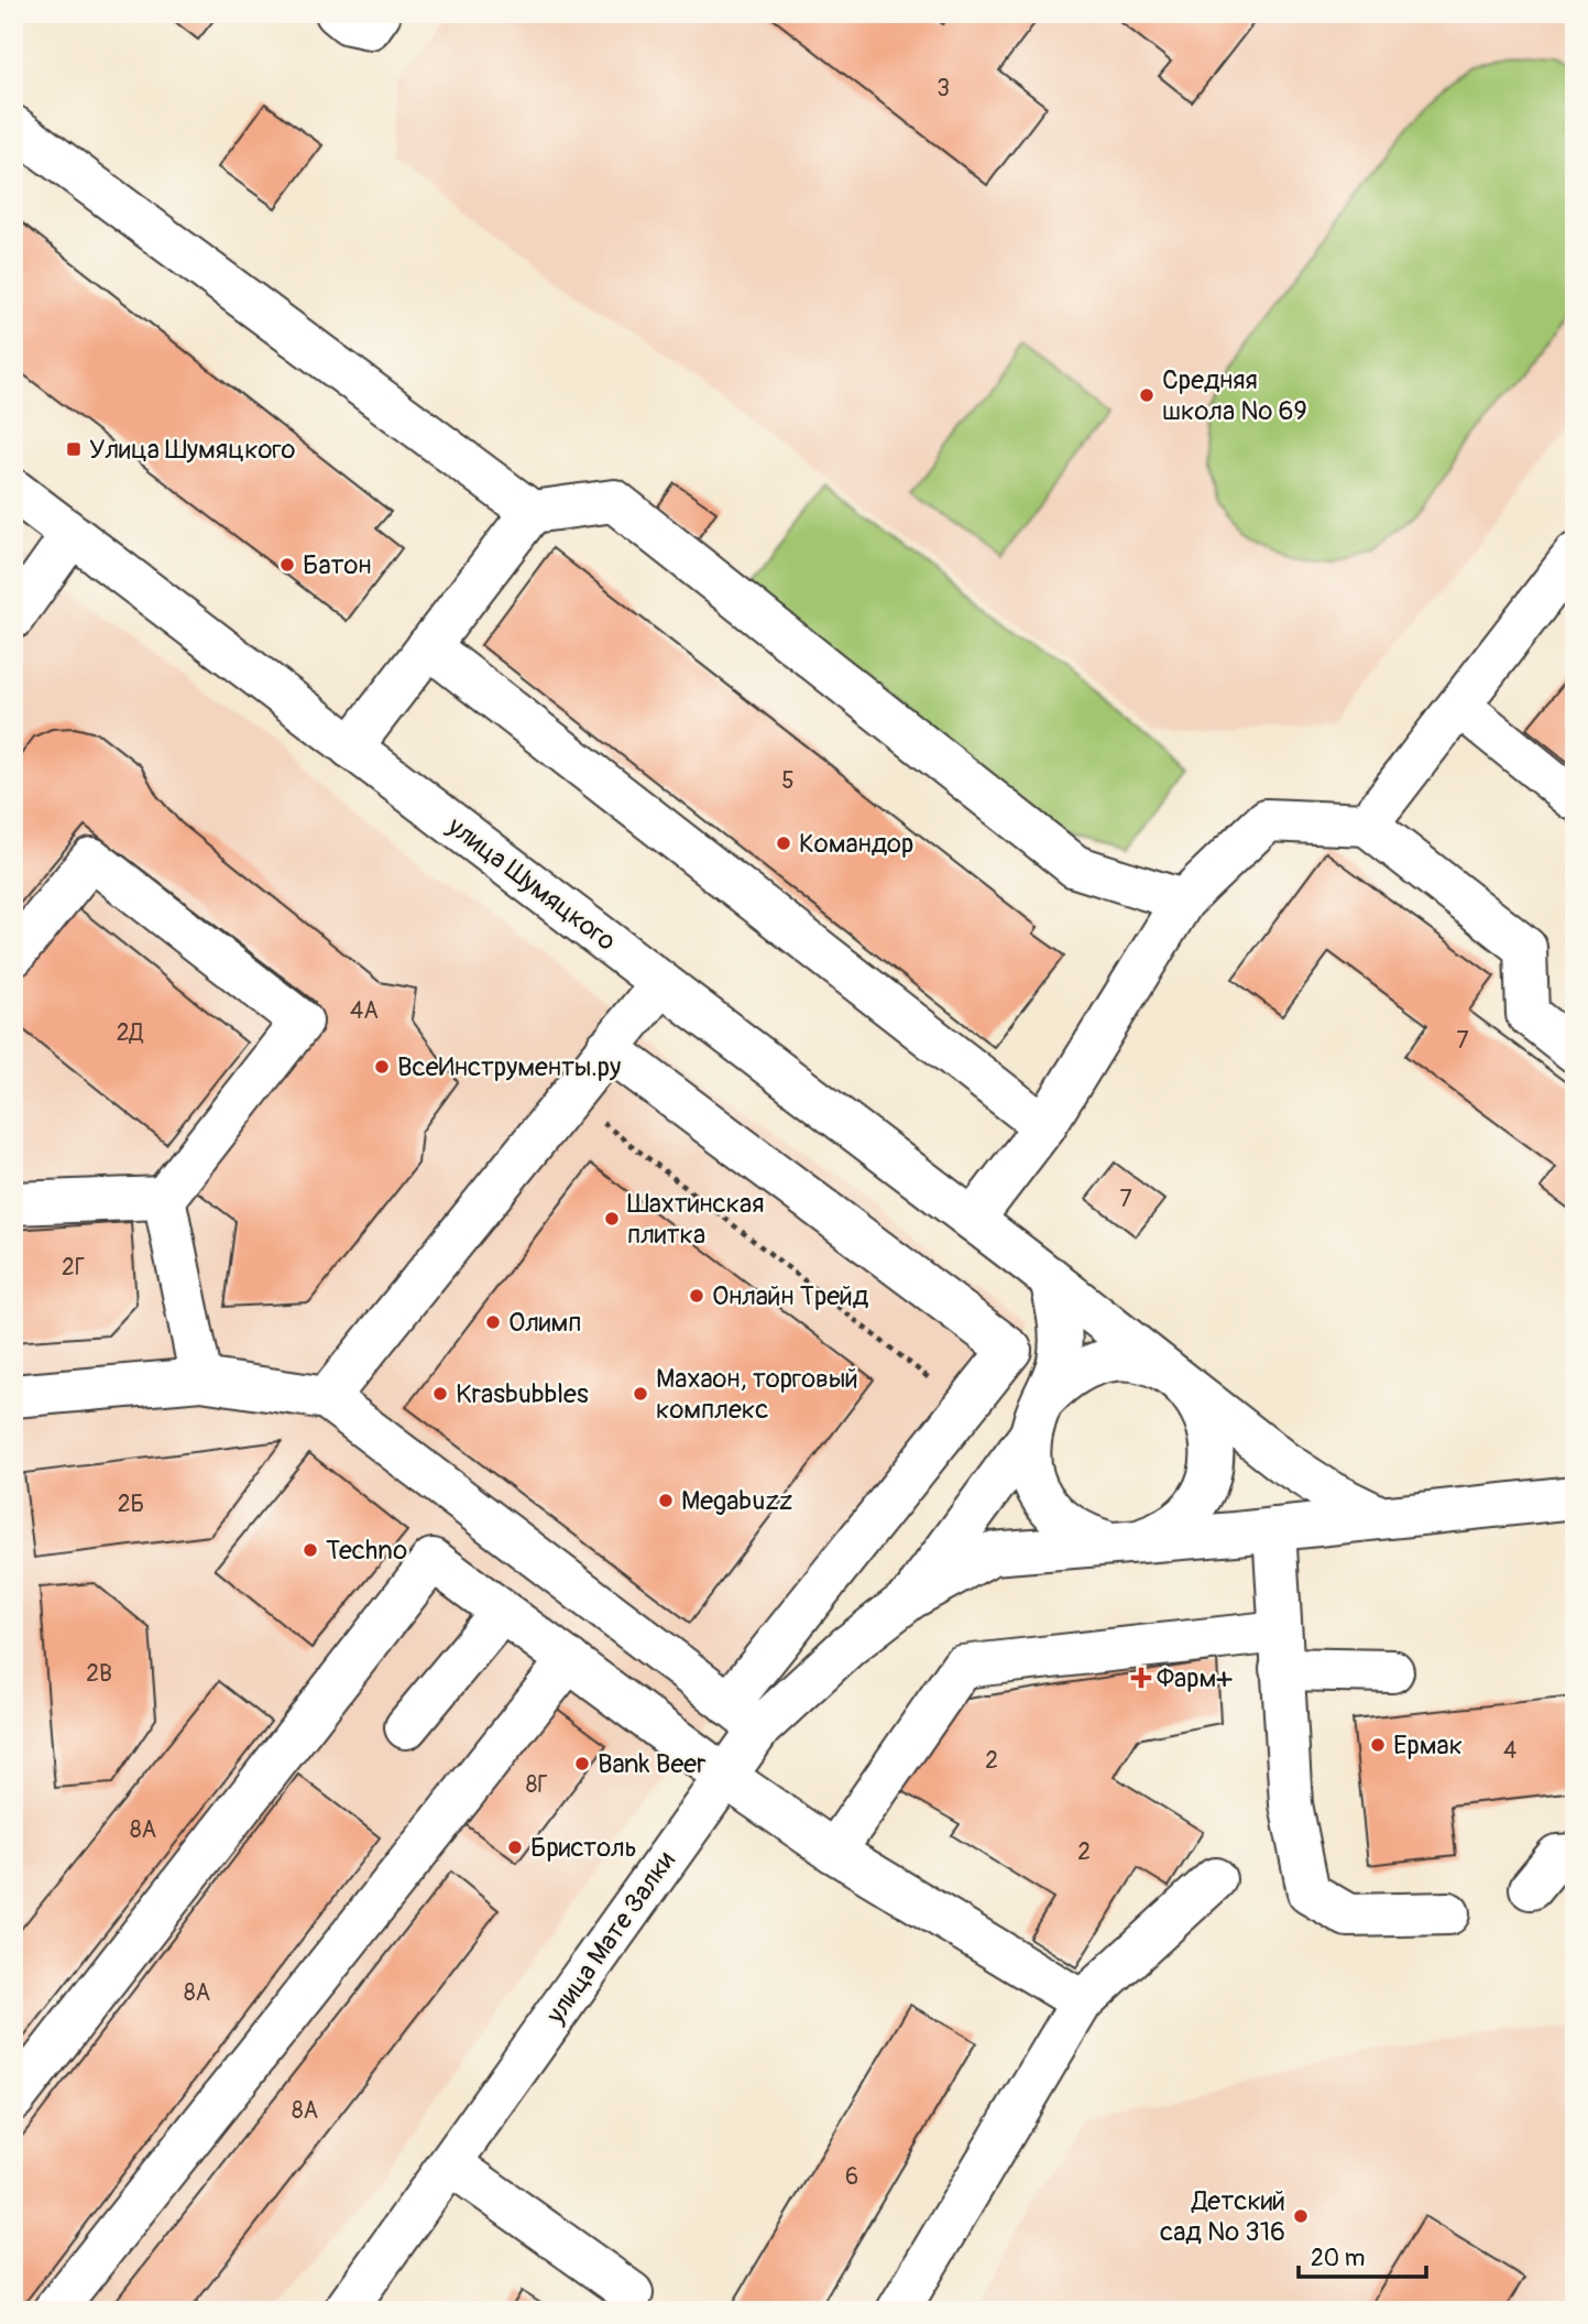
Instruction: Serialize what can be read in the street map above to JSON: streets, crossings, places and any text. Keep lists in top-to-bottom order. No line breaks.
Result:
{"streets":{"street":["улица Шумяцкого","улица Мате Залки"]},"places":{"other":["Средняя школа № 69","Батон","Командор","ВсеИнструменты.ру","Шахтинская плитка","Онлайн Трейд","Олимп","Krasbubbles","Махаон, торговый комплекс","Megabuzz","Techno","Ермак","Bank Beer","Бристоль","Детский сад № 316"],"transit":["Улица Шумяцкого"],"health":["Фарм+"]},"house_numbers":["3","5","4А","2Д","7","7","2Г","2Б","2В","4","2","8Г","8А","2","8А","8А","6"],"scale_bar":"20 m"}
